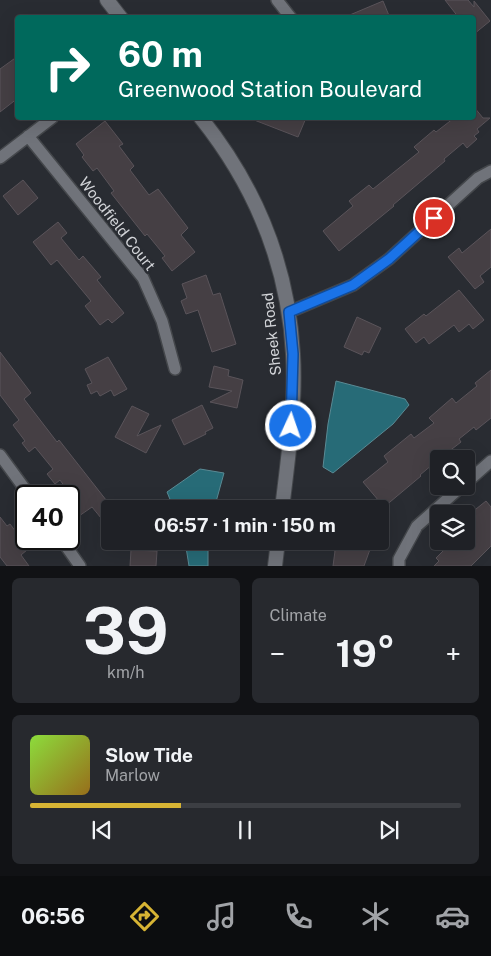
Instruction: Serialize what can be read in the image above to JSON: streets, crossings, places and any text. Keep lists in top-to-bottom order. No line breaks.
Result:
{"streets":{"street":["Woodfield Court","Sheek Road"]},"page":{"turn":["60 m","Greenwood Station Boulevard"],"limit":"40","trip":"06:57 · 1 min · 150 m","tile":[["39","km/h"],"Climate"],"heat":["−","19°","+"],"song":["Slow Tide","Marlow"],"tabs":"06:56"}}
